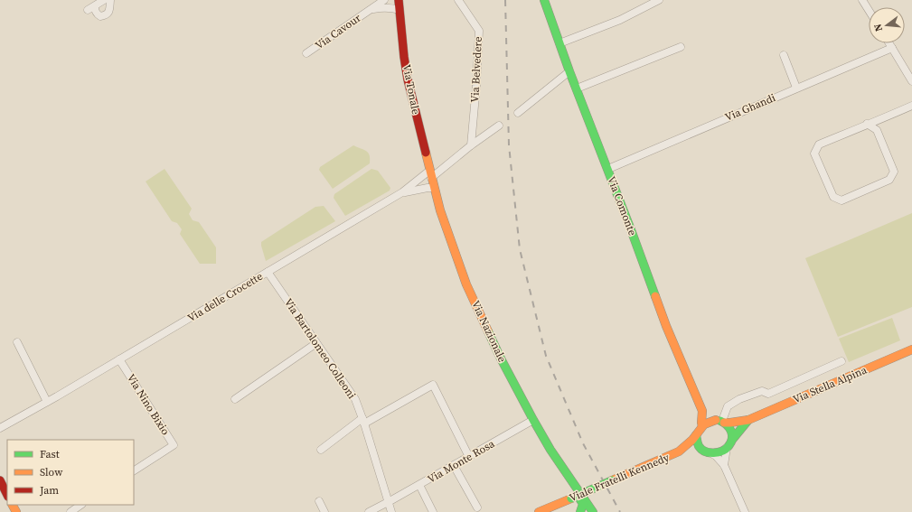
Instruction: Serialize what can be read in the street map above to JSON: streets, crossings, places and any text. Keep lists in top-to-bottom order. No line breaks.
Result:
{"streets":{"street":["Via Cavour","Via Belvedere","Via Tonale","Via Ghandi","Via Comonte","Via delle Crocette","Via Nazionale","Via Bartolomeo Colleoni","Via Stella Alpina","Via Nino Bixio","Via Monte Rosa","Viale Fratelli Kennedy"]},"crossings":[["Via Cavour","Via Tonale"],["Via Belvedere","Via delle Crocette"],["Via Tonale","Via delle Crocette"],["Via Tonale","Via Nazionale"],["Via Ghandi","Via Comonte"],["Via delle Crocette","Via Nazionale"],["Via delle Crocette","Via Bartolomeo Colleoni"],["Via delle Crocette","Via Nino Bixio"],["Via Nazionale","Via Monte Rosa"],["Via Bartolomeo Colleoni","Via Monte Rosa"],["Via Stella Alpina","Viale Fratelli Kennedy"]],"legend":["Fast","Slow","Jam"],"north":"left"}
